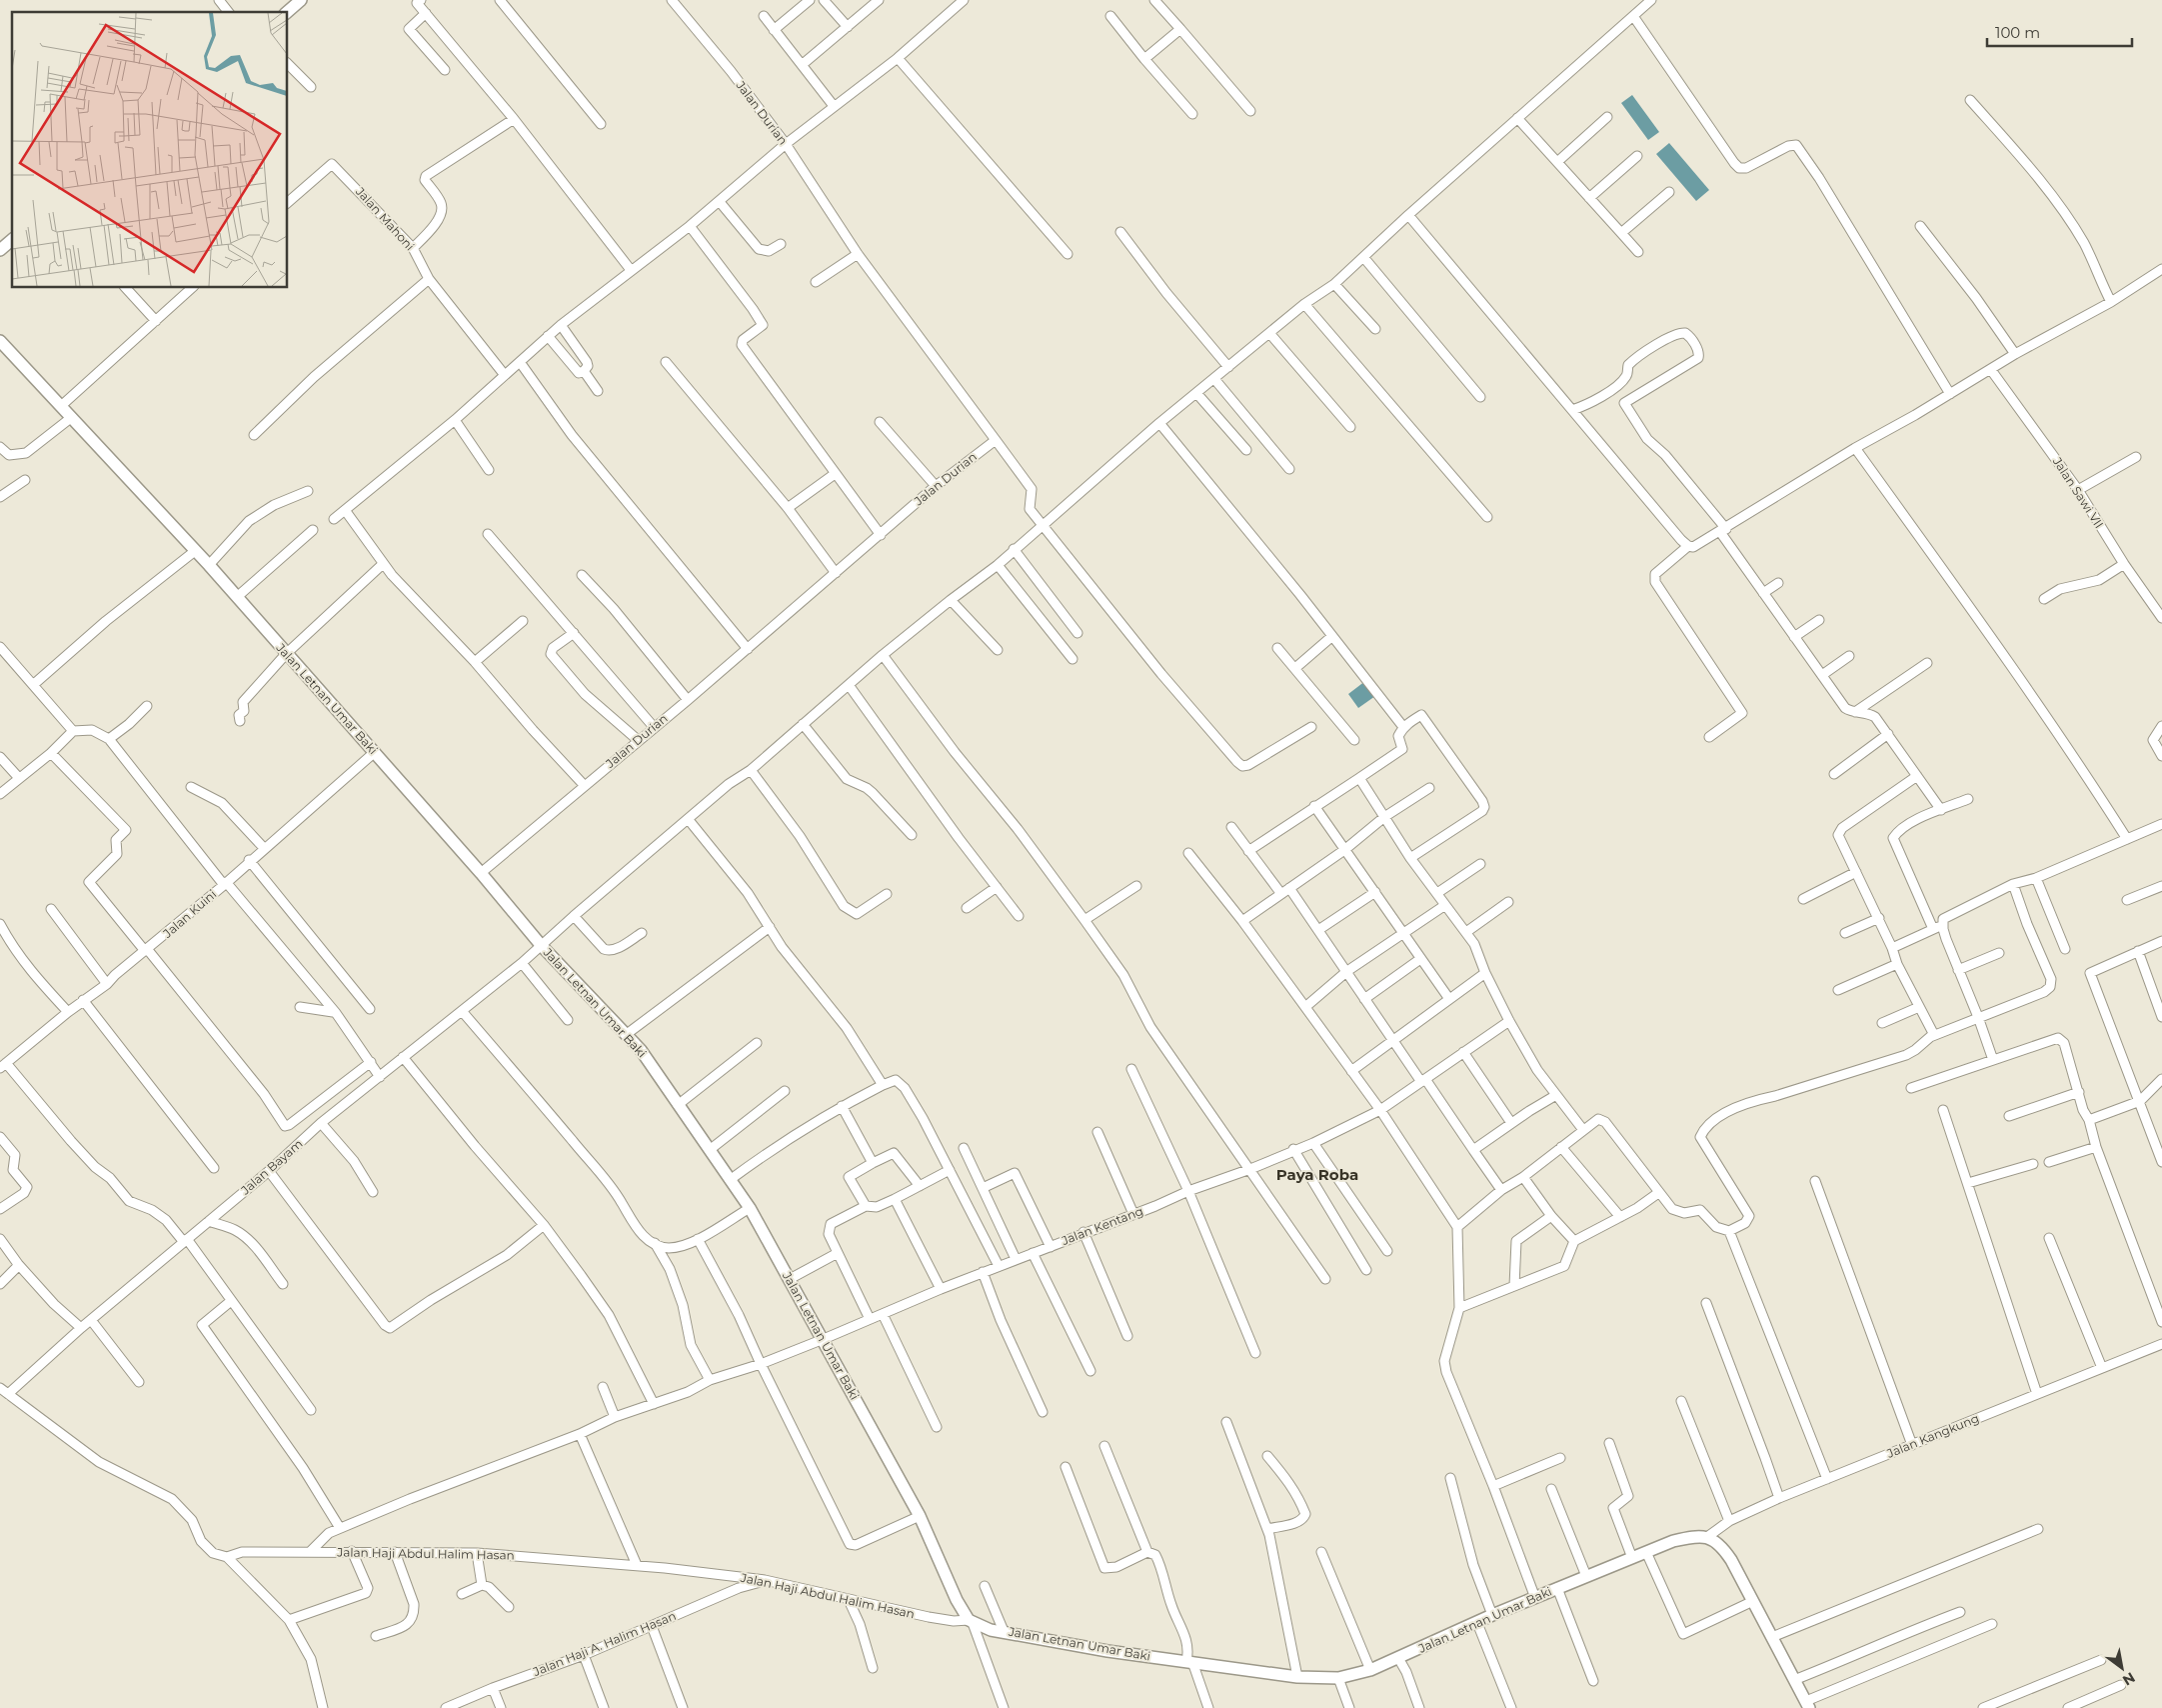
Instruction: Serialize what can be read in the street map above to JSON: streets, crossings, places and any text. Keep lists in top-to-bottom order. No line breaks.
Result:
{"streets":{"street":["Jalan Durian","Jalan Mahoni","Jalan Sawi VII","Jalan Letnan Umar Baki","Jalan Kuini","Jalan Bayam","Jalan Kentang","Jalan Kangkung","Jalan Haji Abdul Halim Hasan","Jalan Haji A. Halim Hasan"]},"crossings":[["Jalan Durian","Jalan Letnan Umar Baki"],["Jalan Letnan Umar Baki","Jalan Kuini"],["Jalan Letnan Umar Baki","Jalan Bayam"],["Jalan Letnan Umar Baki","Jalan Kentang"],["Jalan Letnan Umar Baki","Jalan Kangkung"],["Jalan Letnan Umar Baki","Jalan Haji Abdul Halim Hasan"],["Jalan Kentang","Jalan Haji Abdul Halim Hasan"],["Jalan Haji Abdul Halim Hasan","Jalan Haji A. Halim Hasan"]],"districts":["Paya Roba"],"scale_bar":"100 m","north":"bottom right"}
